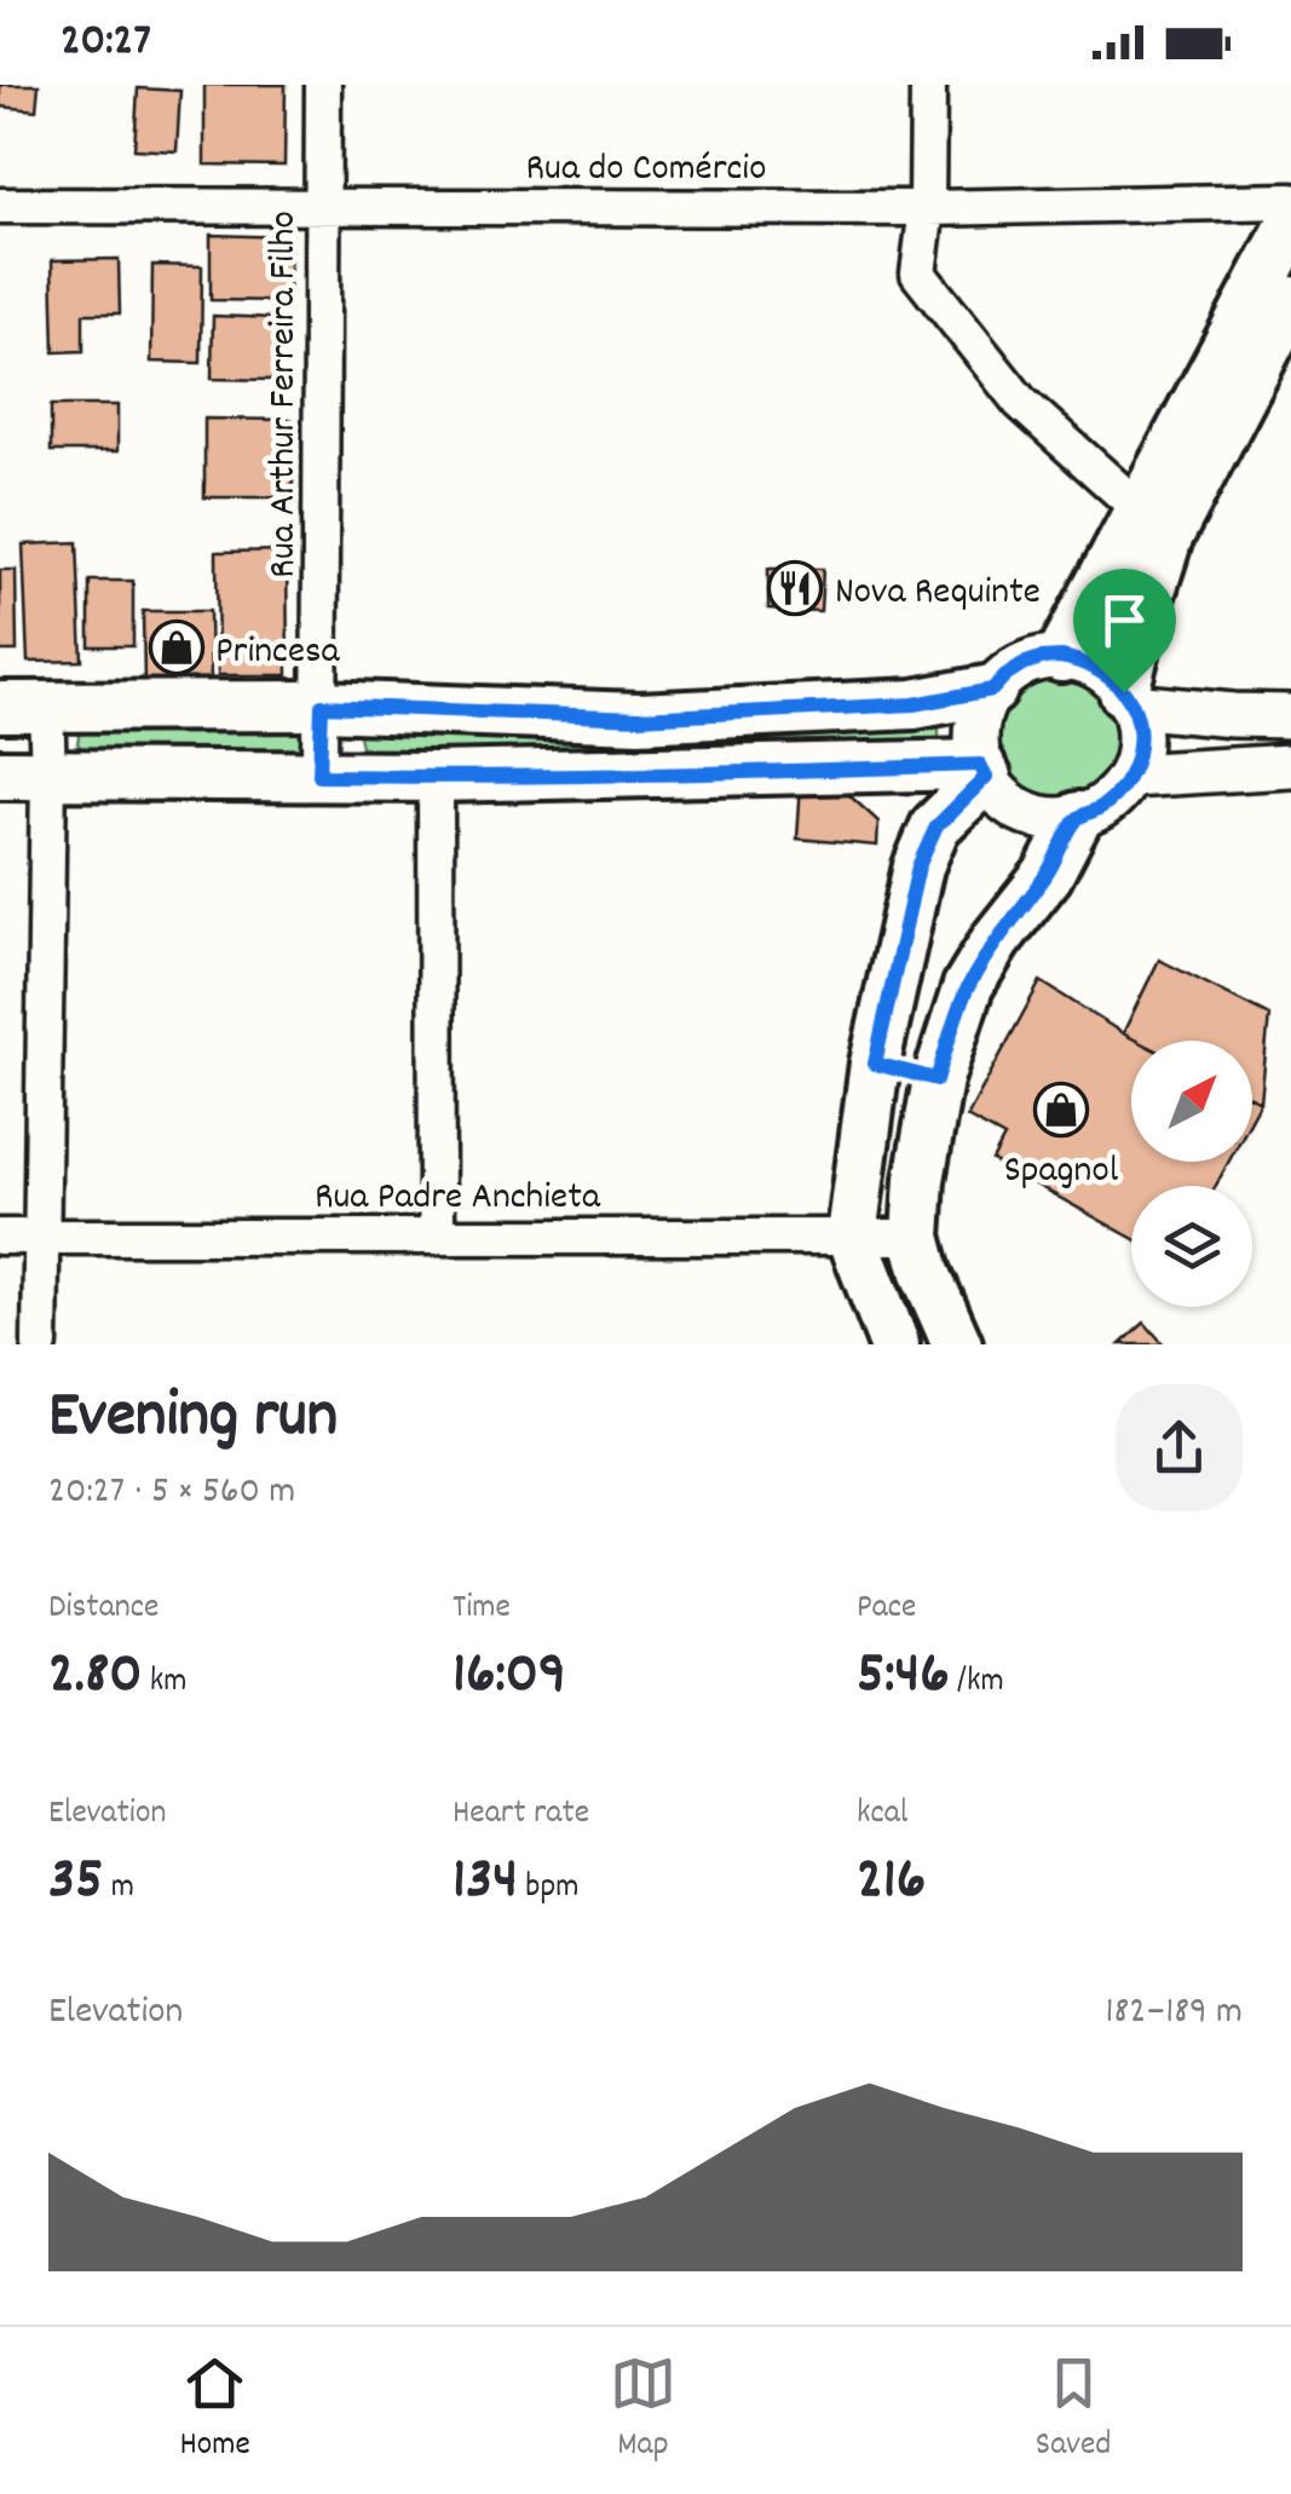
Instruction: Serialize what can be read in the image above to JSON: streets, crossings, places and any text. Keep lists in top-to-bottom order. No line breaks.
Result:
{"streets":{"street":["Rua do Comércio","Rua Arthur Ferreira Filho","Rua Padre Anchieta"]},"crossings":[["Rua do Comércio","Rua Arthur Ferreira Filho"]],"places":{"restaurant":["Nova Requinte"],"shop":["Princesa","Spagnol"]},"north":"top right","page":{"status":"20:27","heading":["Evening run","20:27 · 5 × 560 m"],"stats":[["Distance","2.80 km"],["Time","16:09"],["Pace","5:46 /km"],["Elevation","35 m"],["Heart rate","134 bpm"],["kcal","216"]],"chart":["Elevation","182–189 m"],"tabs":["Home","Map","Saved"]}}
